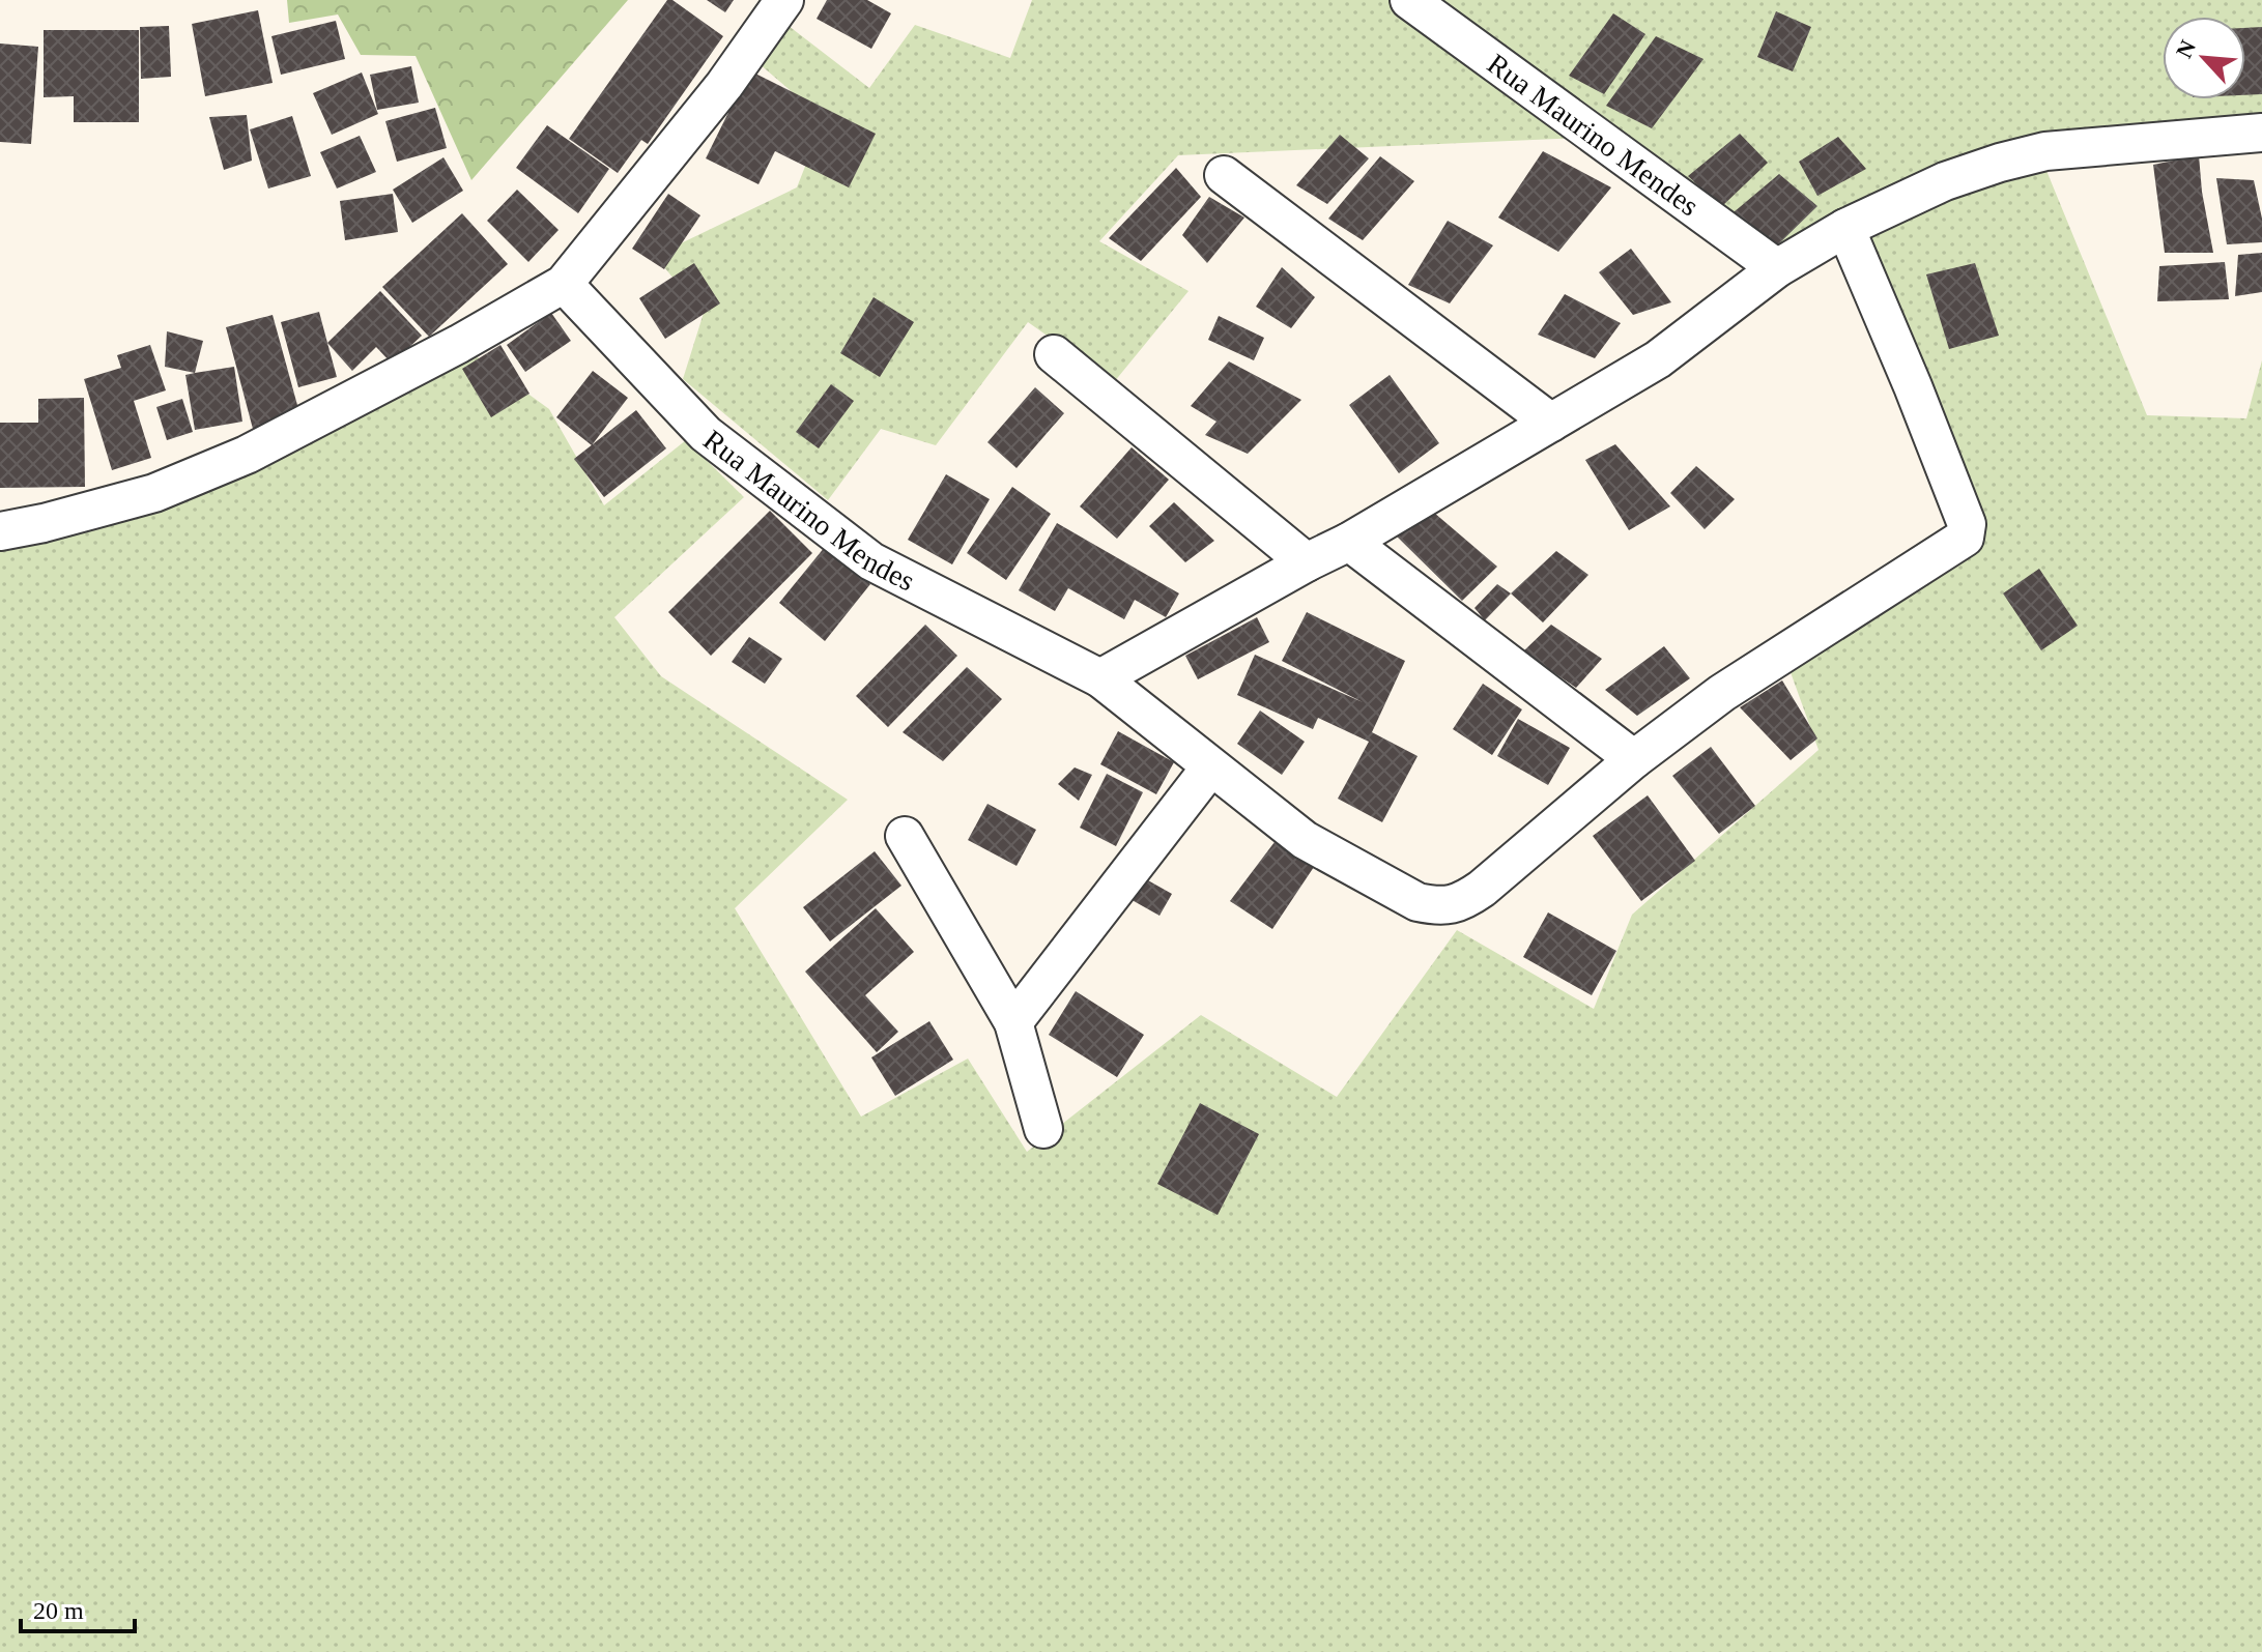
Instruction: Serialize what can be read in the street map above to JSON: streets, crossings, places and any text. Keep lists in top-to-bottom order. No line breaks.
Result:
{"streets":{"street":["Rua Maurino Mendes"]},"scale_bar":"20 m","north":"top left"}
